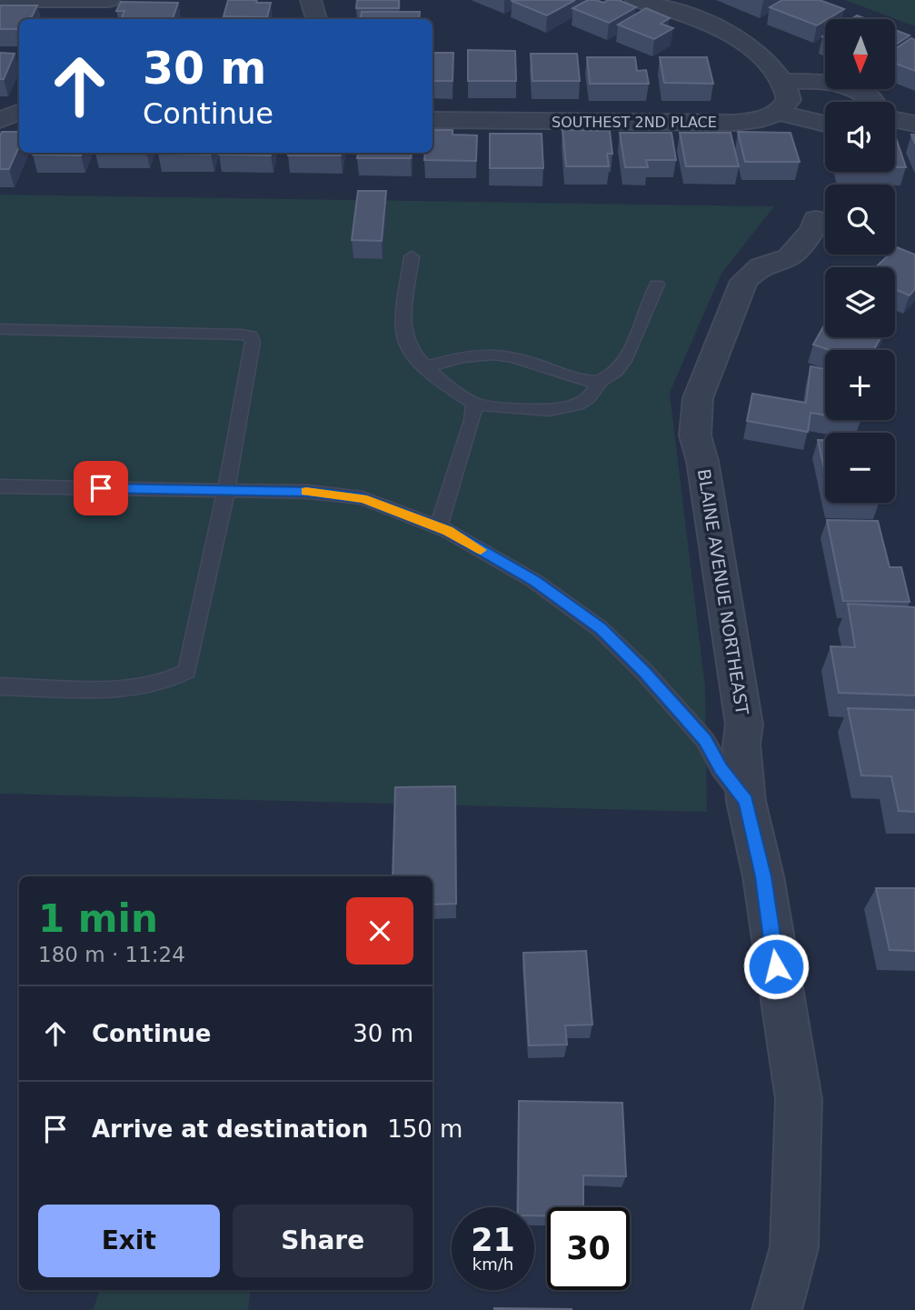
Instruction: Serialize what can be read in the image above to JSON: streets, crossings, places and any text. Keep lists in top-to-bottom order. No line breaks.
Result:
{"streets":{"street":["SOUTHEST 2ND PLACE","BLAINE AVENUE NORTHEAST"]},"north":"bottom","page":{"map_buttons":["+","−"],"turn":["30 m","Continue"],"heading":["1 min","180 m · 11:24"],"list":[{"name":"Continue","value":"30 m"},{"name":"Arrive at destination","value":"150 m"}],"buttons":["Exit","Share"],"speed":"21 km/h","limit":"30"}}
